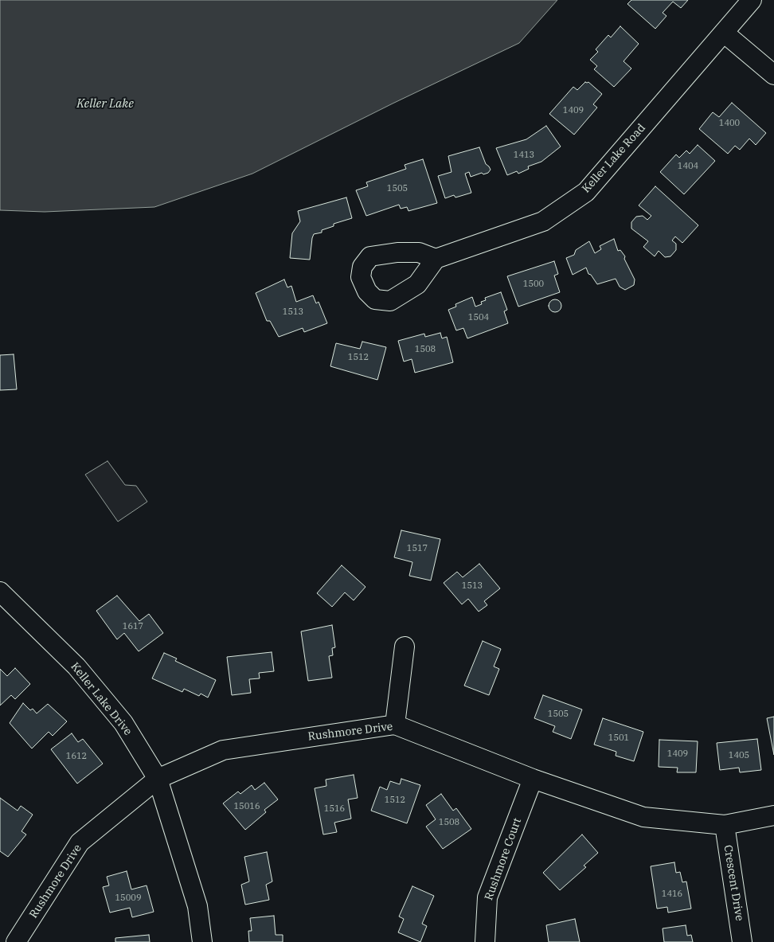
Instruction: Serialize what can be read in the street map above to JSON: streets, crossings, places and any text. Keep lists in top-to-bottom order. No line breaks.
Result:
{"streets":{"street":["Keller Lake Road","Keller Lake Drive","Rushmore Drive","Rushmore Court","Crescent Drive"]},"crossings":[["Keller Lake Drive","Rushmore Drive"],["Rushmore Drive","Rushmore Court"],["Rushmore Drive","Crescent Drive"]],"water":["Keller Lake"],"house_numbers":["1409","1400","1413","1404","1505","1500","1513","1504","1508","1512","1517","1513","1617","1505","1501","1409","1405","1612","1512","15016","1516","1508","1416","15009"]}
